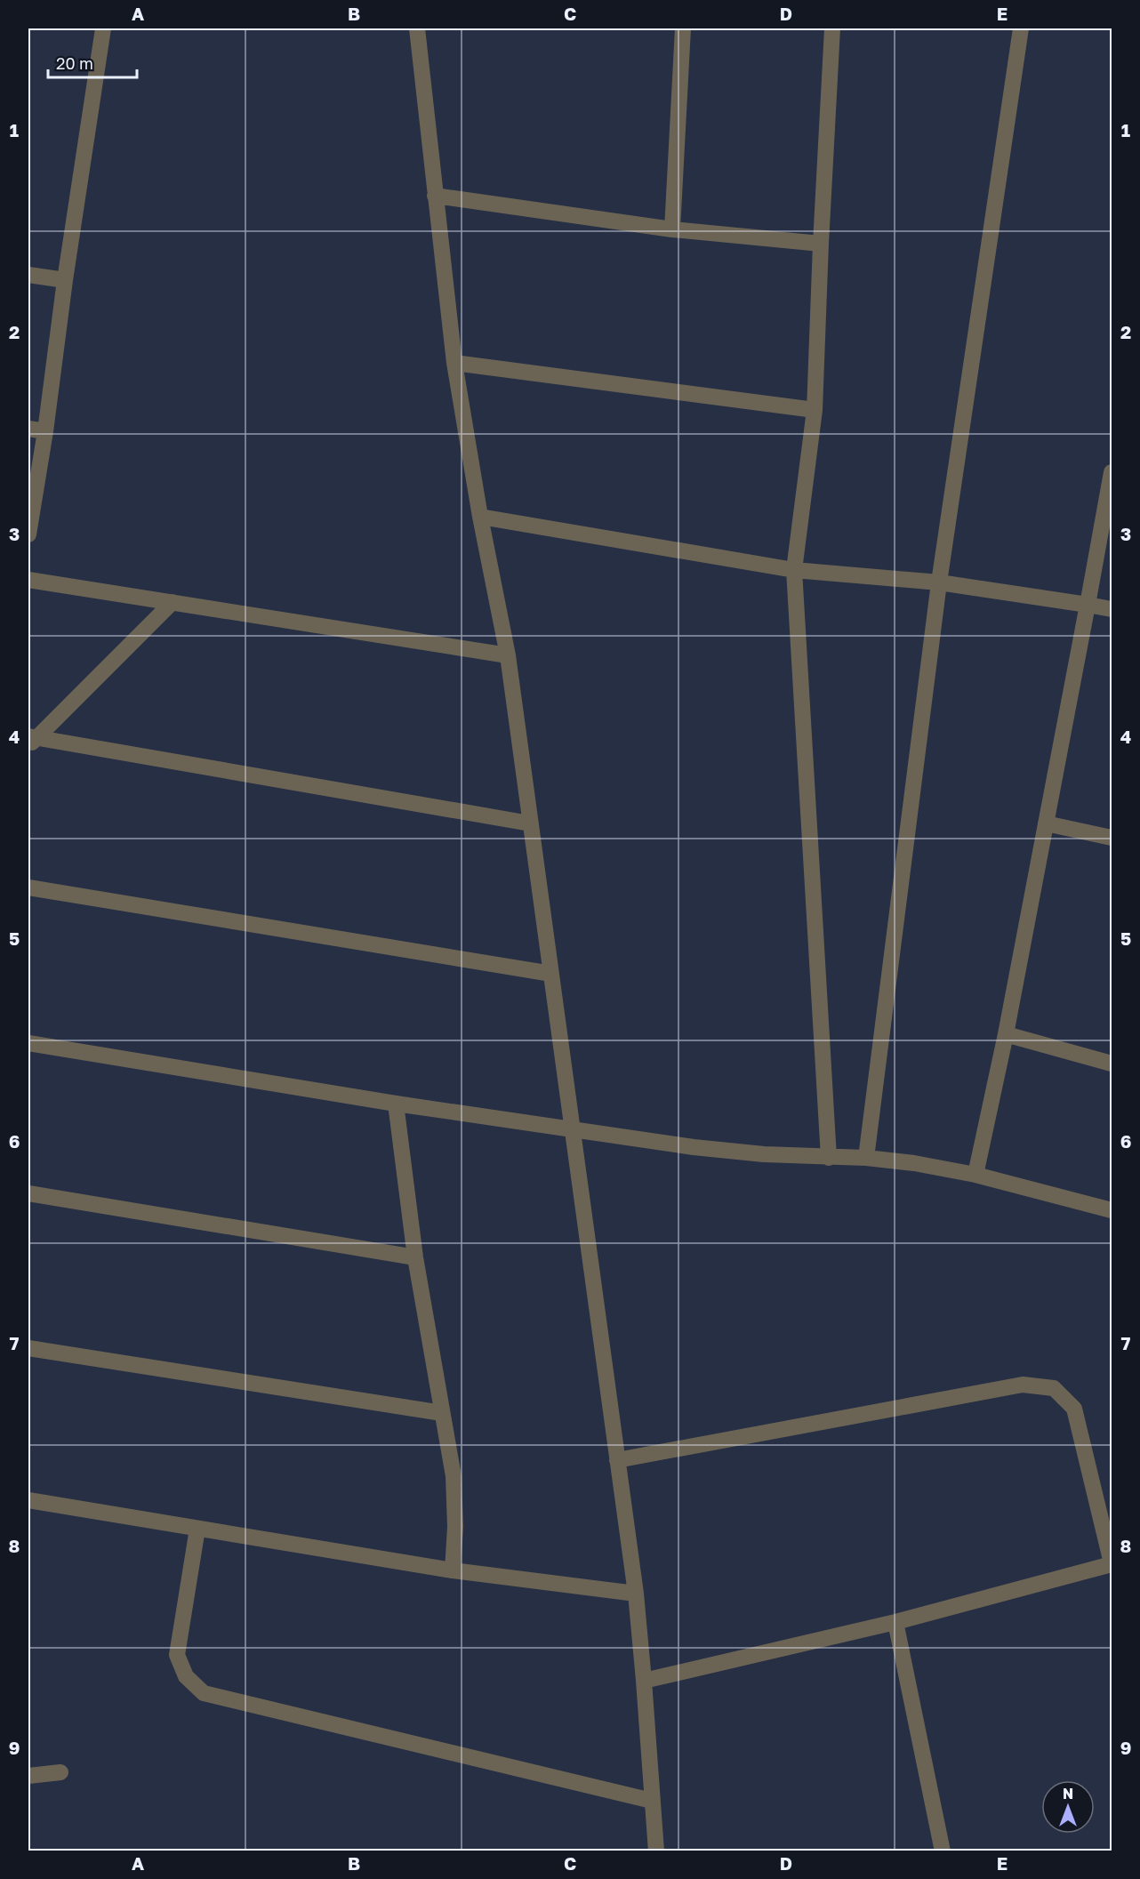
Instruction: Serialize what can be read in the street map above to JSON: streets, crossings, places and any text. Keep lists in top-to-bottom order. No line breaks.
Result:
{"scale_bar":"20 m","north":"top","grid":{"columns":["A","B","C","D","E"],"rows":["1","2","3","4","5","6","7","8","9"]}}
